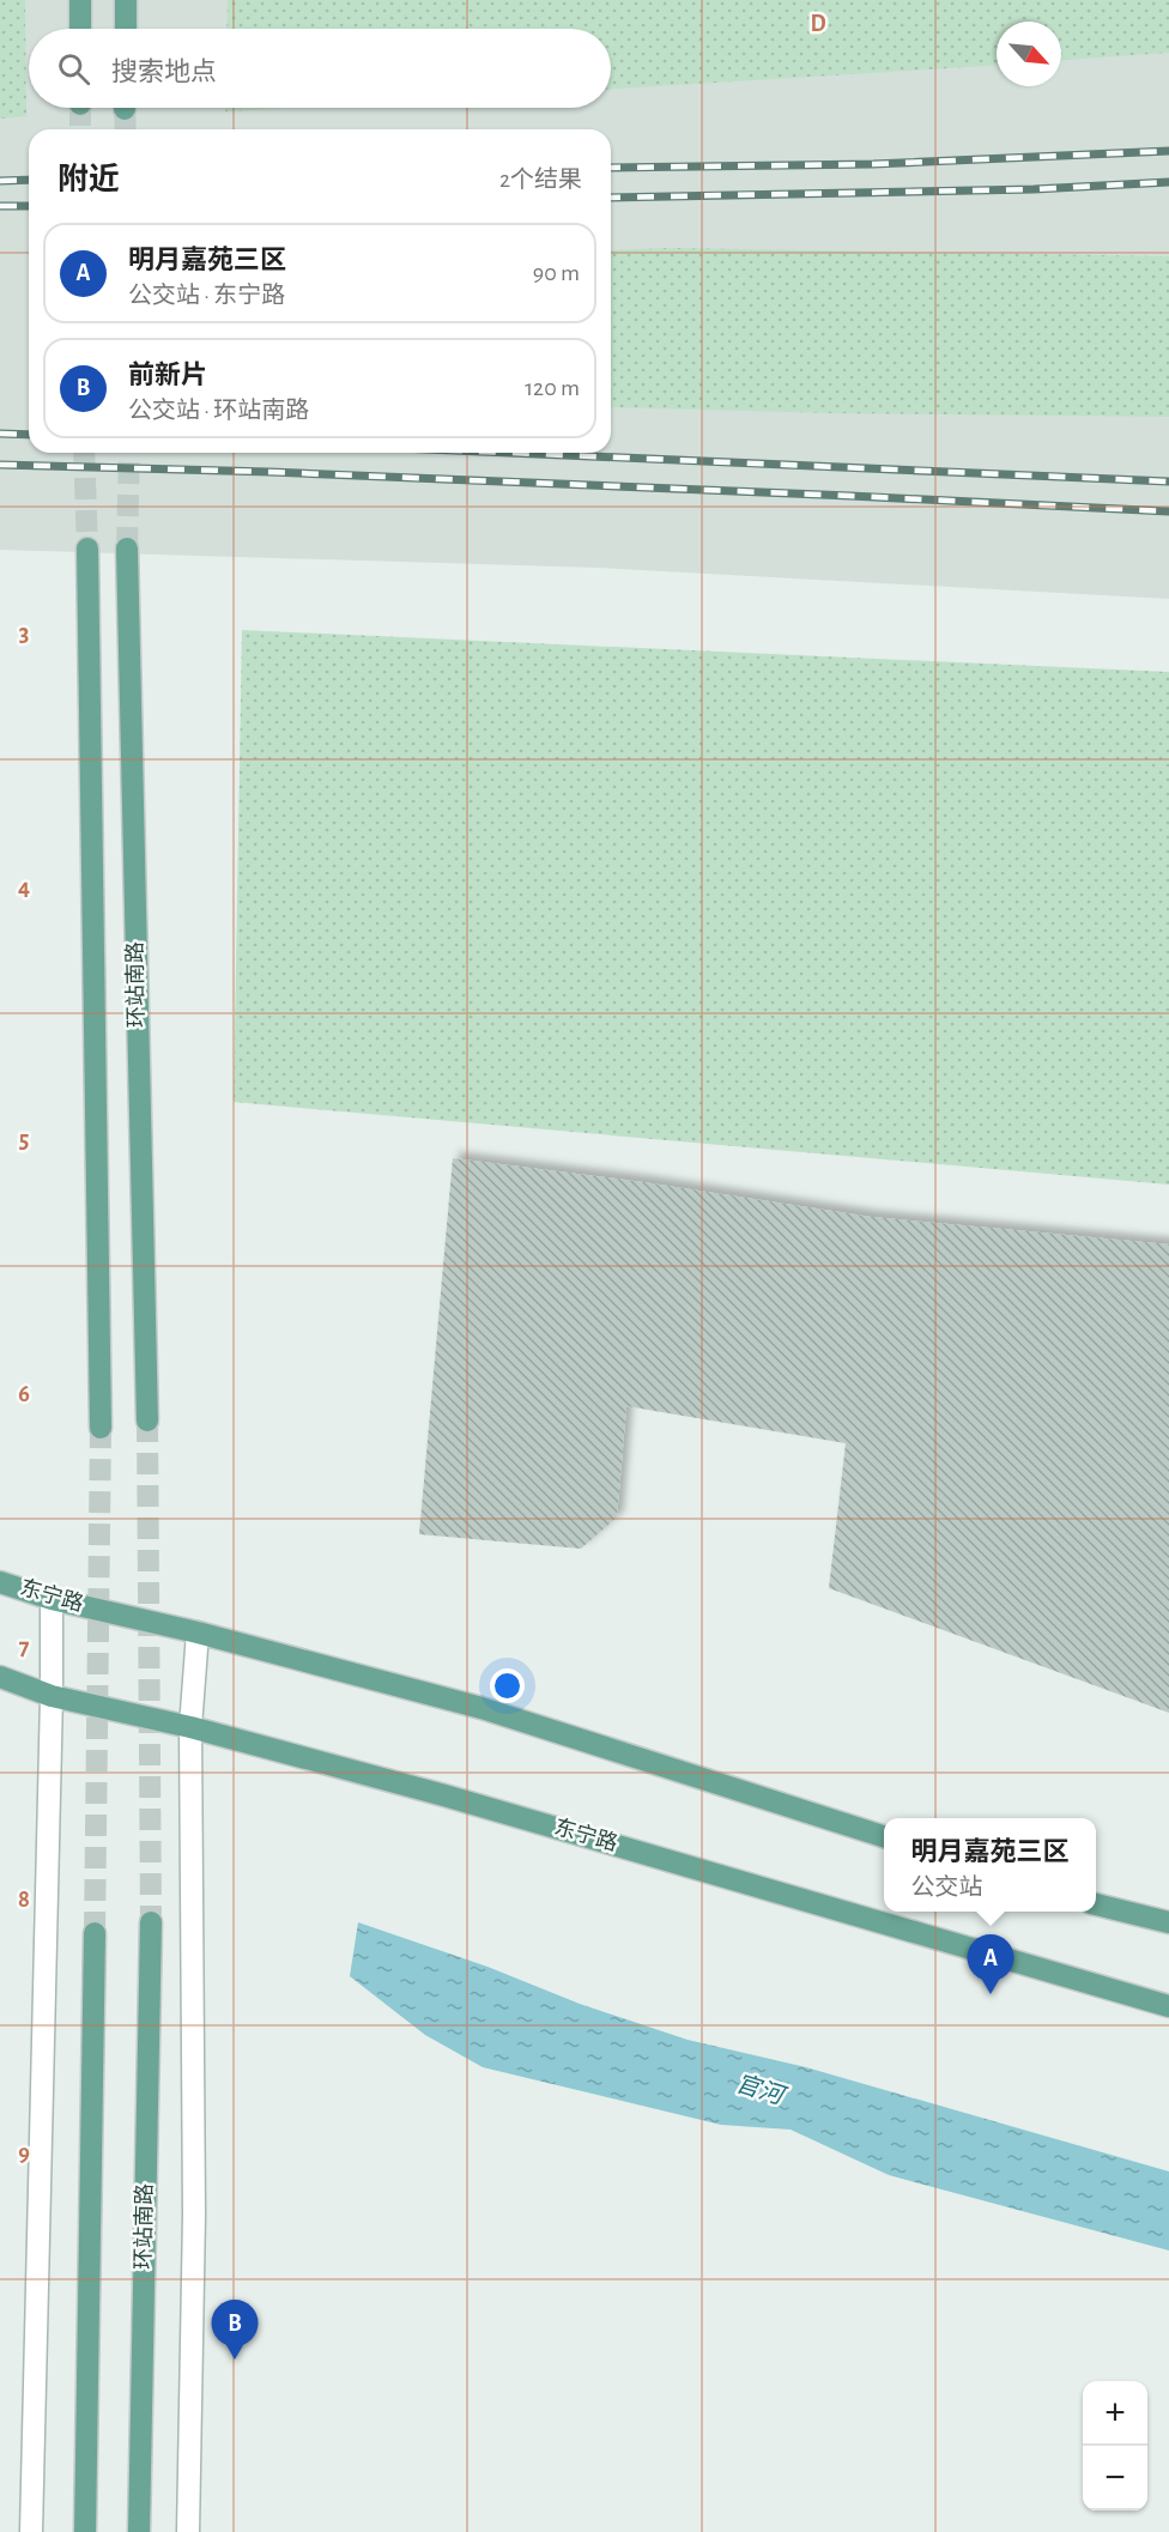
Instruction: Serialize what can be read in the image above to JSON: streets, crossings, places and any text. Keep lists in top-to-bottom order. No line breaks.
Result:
{"streets":{"main road":["环站南路","东宁路"]},"water":["官河"],"north":"bottom right","page":{"search":"搜索地点","heading":["附近","2个结果"],"list":[{"mark":"A","name":"明月嘉苑三区","note":"公交站 · 东宁路","value":"90 m"},{"mark":"B","name":"前新片","note":"公交站 · 环站南路","value":"120 m"}],"popup":["明月嘉苑三区","公交站"],"pins":["A","B"],"map_buttons":["+","−"]},"grid":{"columns":["D"],"rows":["3","4","5","6","7","8","9"]}}
